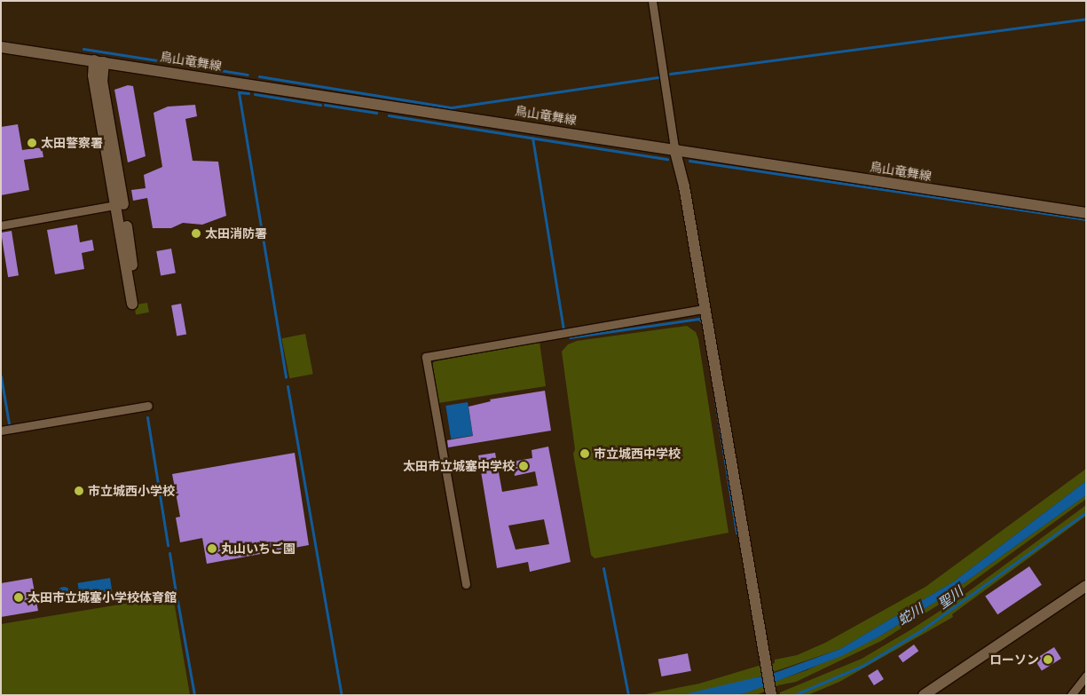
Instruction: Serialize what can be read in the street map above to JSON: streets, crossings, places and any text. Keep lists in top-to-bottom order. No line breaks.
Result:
{"streets":{"street":["鳥山竜舞線"]},"water":["聖川","蛇川"],"places":["太田警察署","太田消防署","市立城西中学校","太田市立城塞中学校","市立城西小学校","丸山いちご園","太田市立城塞小学校体育館","ローソン"]}
